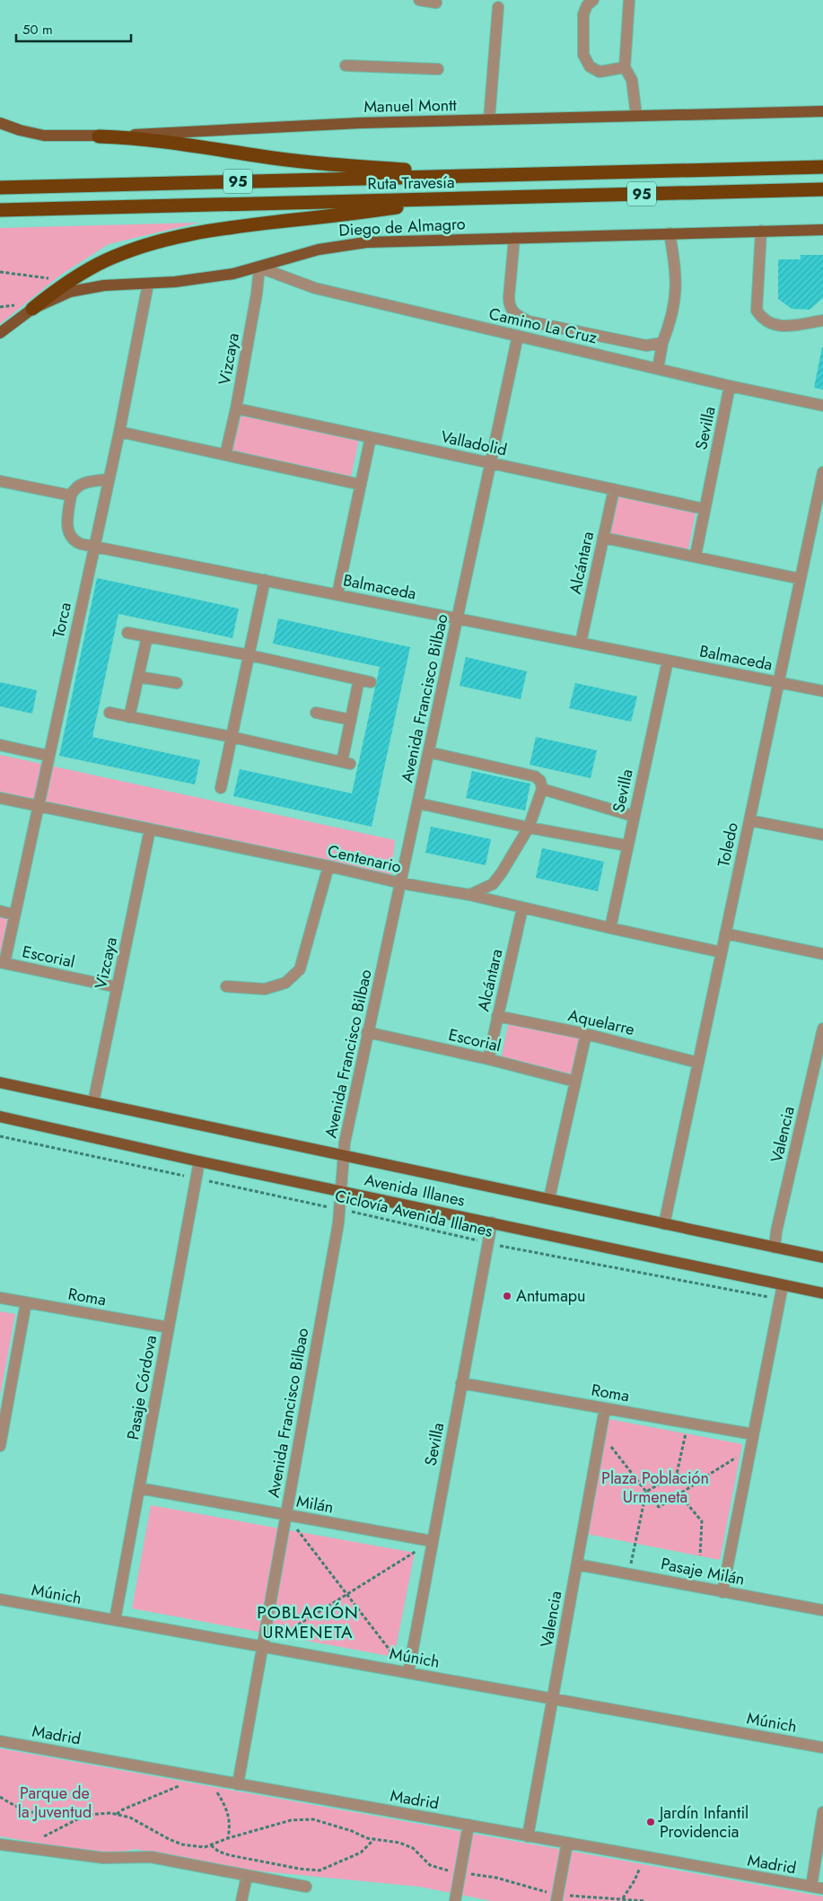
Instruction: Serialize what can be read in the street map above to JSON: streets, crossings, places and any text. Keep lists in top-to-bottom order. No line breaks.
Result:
{"streets":{"highway":["95","Ruta Travesía"],"main road":["Manuel Montt","Diego de Almagro","Avenida Illanes"],"street":["Camino La Cruz","Vizcaya","Sevilla","Valladolid","Alcántara","Balmaceda","Torca","Avenida Francisco Bilbao","Toledo","Centenario","Escorial","Aquelarre","Valencia","Roma","Pasaje Córdova","Milán","Pasaje Milán","Múnich","Madrid"],"path":["Ciclovía Avenida Illanes"]},"crossings":[["Diego de Almagro","Camino La Cruz"],["Diego de Almagro","Vizcaya"],["Diego de Almagro","Torca"],["Camino La Cruz","Vizcaya"],["Camino La Cruz","Sevilla"],["Camino La Cruz","Avenida Francisco Bilbao"],["Vizcaya","Valladolid"],["Vizcaya","Centenario"],["Vizcaya","Escorial"],["Vizcaya","Avenida Illanes"],["Sevilla","Valladolid"],["Sevilla","Balmaceda"],["Sevilla","Centenario"],["Sevilla","Avenida Illanes"],["Sevilla","Ciclovía Avenida Illanes"],["Sevilla","Roma"],["Sevilla","Milán"],["Sevilla","Múnich"],["Valladolid","Alcántara"],["Valladolid","Avenida Francisco Bilbao"],["Alcántara","Balmaceda"],["Alcántara","Centenario"],["Alcántara","Escorial"],["Alcántara","Aquelarre"],["Balmaceda","Torca"],["Balmaceda","Avenida Francisco Bilbao"],["Balmaceda","Toledo"],["Torca","Centenario"],["Torca","Escorial"],["Avenida Francisco Bilbao","Centenario"],["Avenida Francisco Bilbao","Escorial"],["Avenida Francisco Bilbao","Avenida Illanes"],["Avenida Francisco Bilbao","Ciclovía Avenida Illanes"],["Avenida Francisco Bilbao","Milán"],["Avenida Francisco Bilbao","Múnich"],["Avenida Francisco Bilbao","Madrid"],["Toledo","Centenario"],["Toledo","Aquelarre"],["Toledo","Avenida Illanes"],["Valencia","Avenida Illanes"],["Valencia","Roma"],["Valencia","Pasaje Milán"],["Valencia","Múnich"],["Valencia","Madrid"],["Avenida Illanes","Pasaje Córdova"],["Ciclovía Avenida Illanes","Pasaje Córdova"],["Roma","Pasaje Córdova"],["Pasaje Córdova","Milán"],["Pasaje Córdova","Múnich"]],"districts":["POBLACIÓN URMENETA"],"parks":["Plaza Población Urmeneta","Parque de la Juventud"],"places":["Antumapu","Jardín Infantil Providencia"],"scale_bar":"50 m"}
